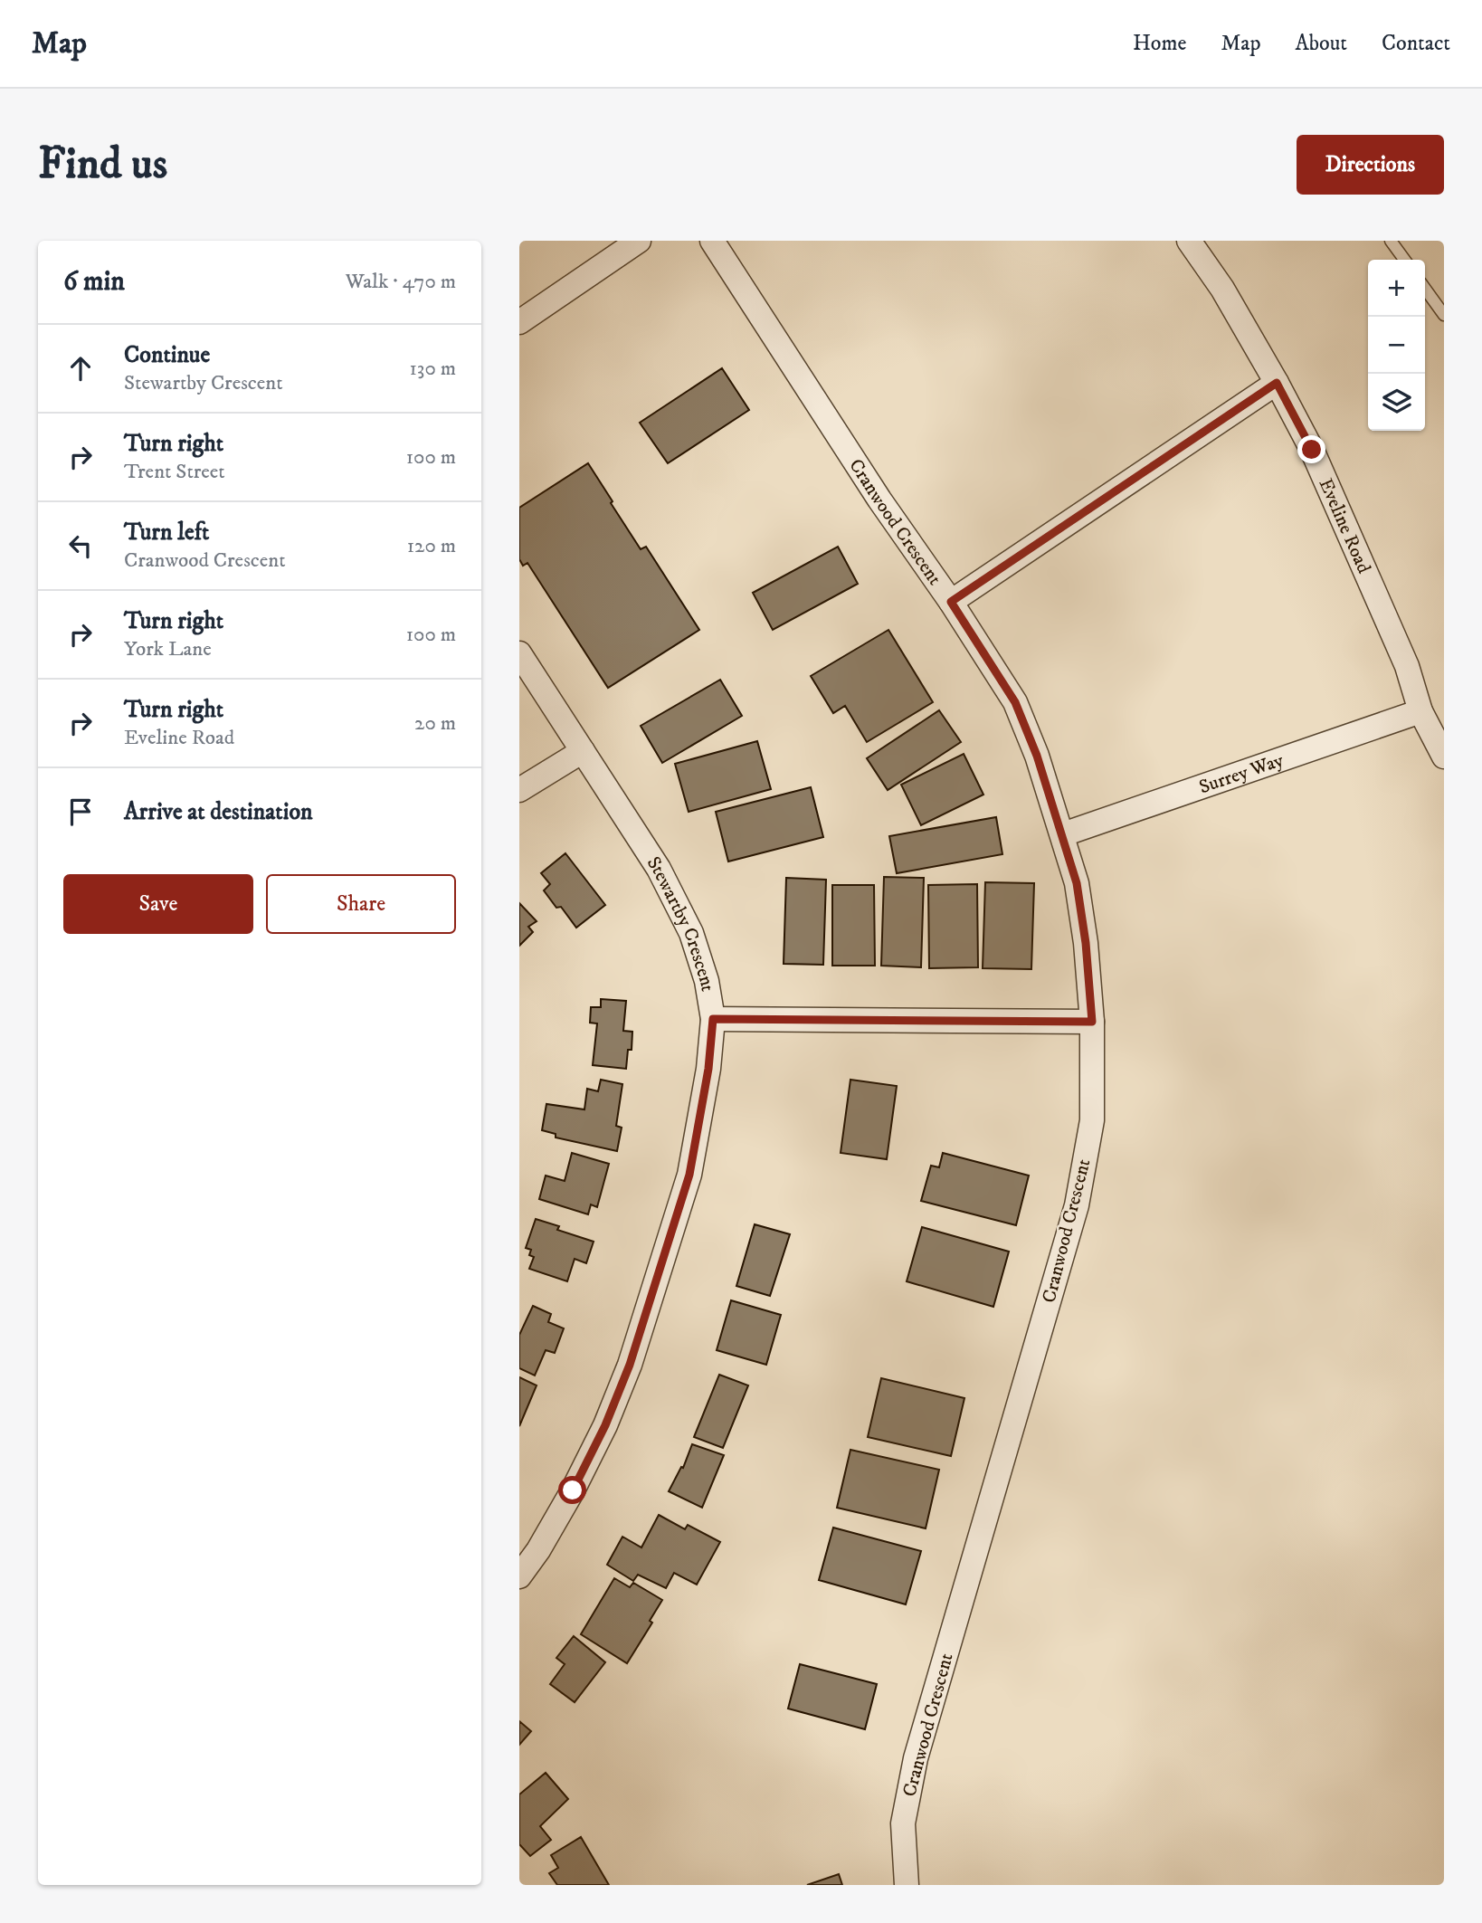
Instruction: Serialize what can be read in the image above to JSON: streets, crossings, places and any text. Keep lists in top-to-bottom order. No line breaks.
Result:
{"streets":{"street":["Cranwood Crescent","Eveline Road","Surrey Way","Stewartby Crescent"]},"crossings":[["Cranwood Crescent","Surrey Way"],["Eveline Road","Surrey Way"]],"page":{"header":"Map","nav":["Home","Map","About","Contact"],"buttons":["Directions",["Save","Share"]],"title":"Find us","heading":["6 min","Walk · 470 m"],"map_buttons":["+","−"],"list":[["Continue","Stewartby Crescent","130 m"],["Turn right","Trent Street","100 m"],["Turn left","Cranwood Crescent","120 m"],["Turn right","York Lane","100 m"],["Turn right","Eveline Road","20 m"],"Arrive at destination"]}}
